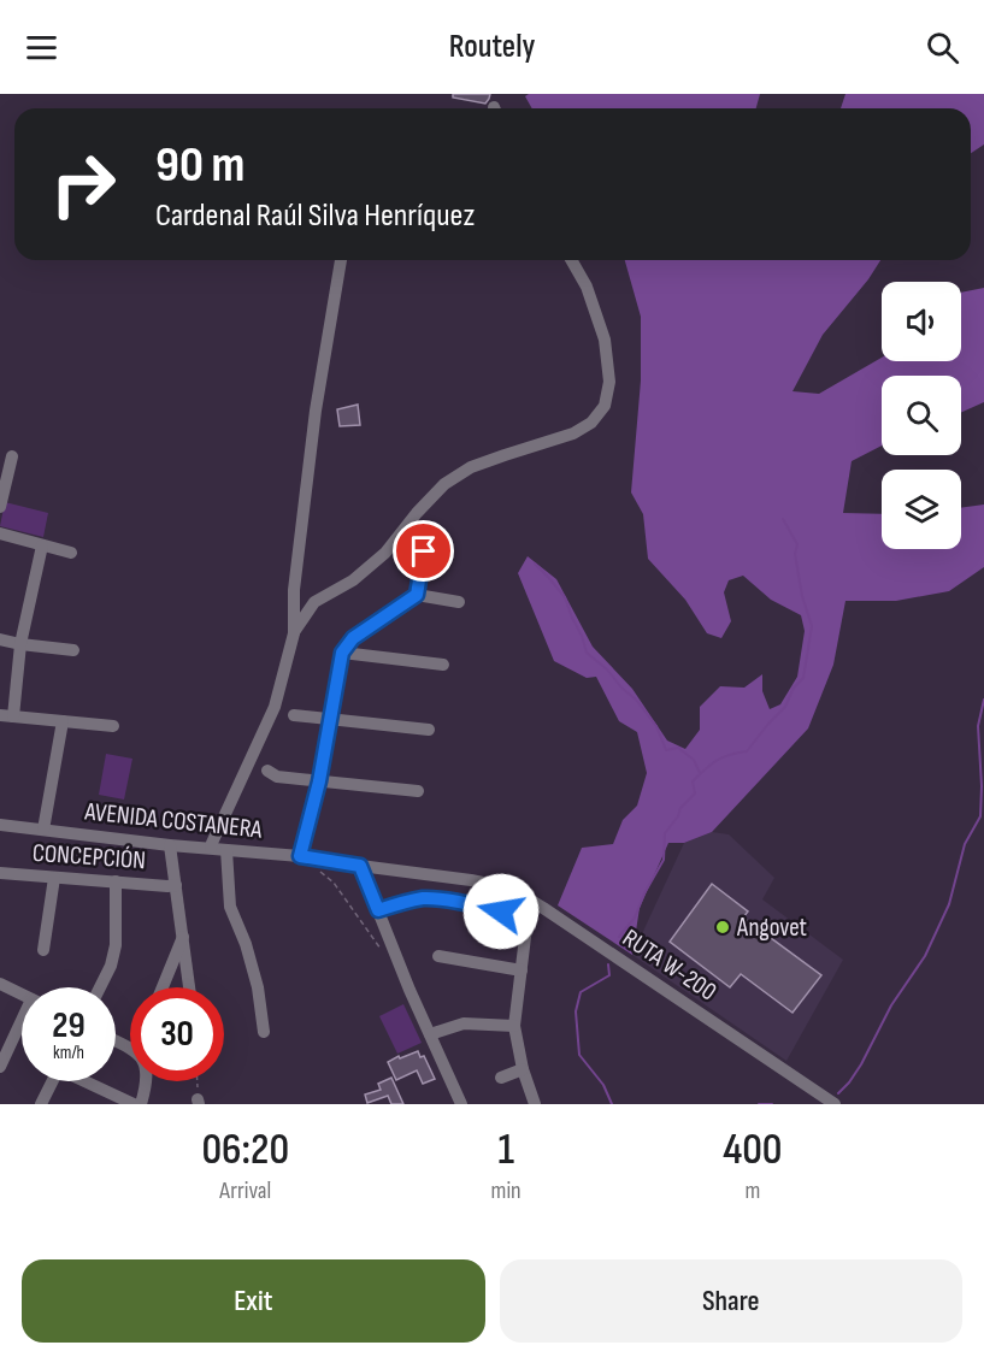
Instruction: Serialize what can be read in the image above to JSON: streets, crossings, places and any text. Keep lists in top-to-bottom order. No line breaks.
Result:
{"streets":{"street":["AVENIDA COSTANERA","CONCEPCIÓN","RUTA W-200"]},"crossings":[["AVENIDA COSTANERA","RUTA W-200"]],"places":["Angovet"],"page":{"header":"Routely","turn":["90 m","Cardenal Raúl Silva Henríquez"],"speed":"29 km/h","limit":"30","eta":["06:20","Arrival","1","min","400","m"],"buttons":["Exit","Share"]}}
